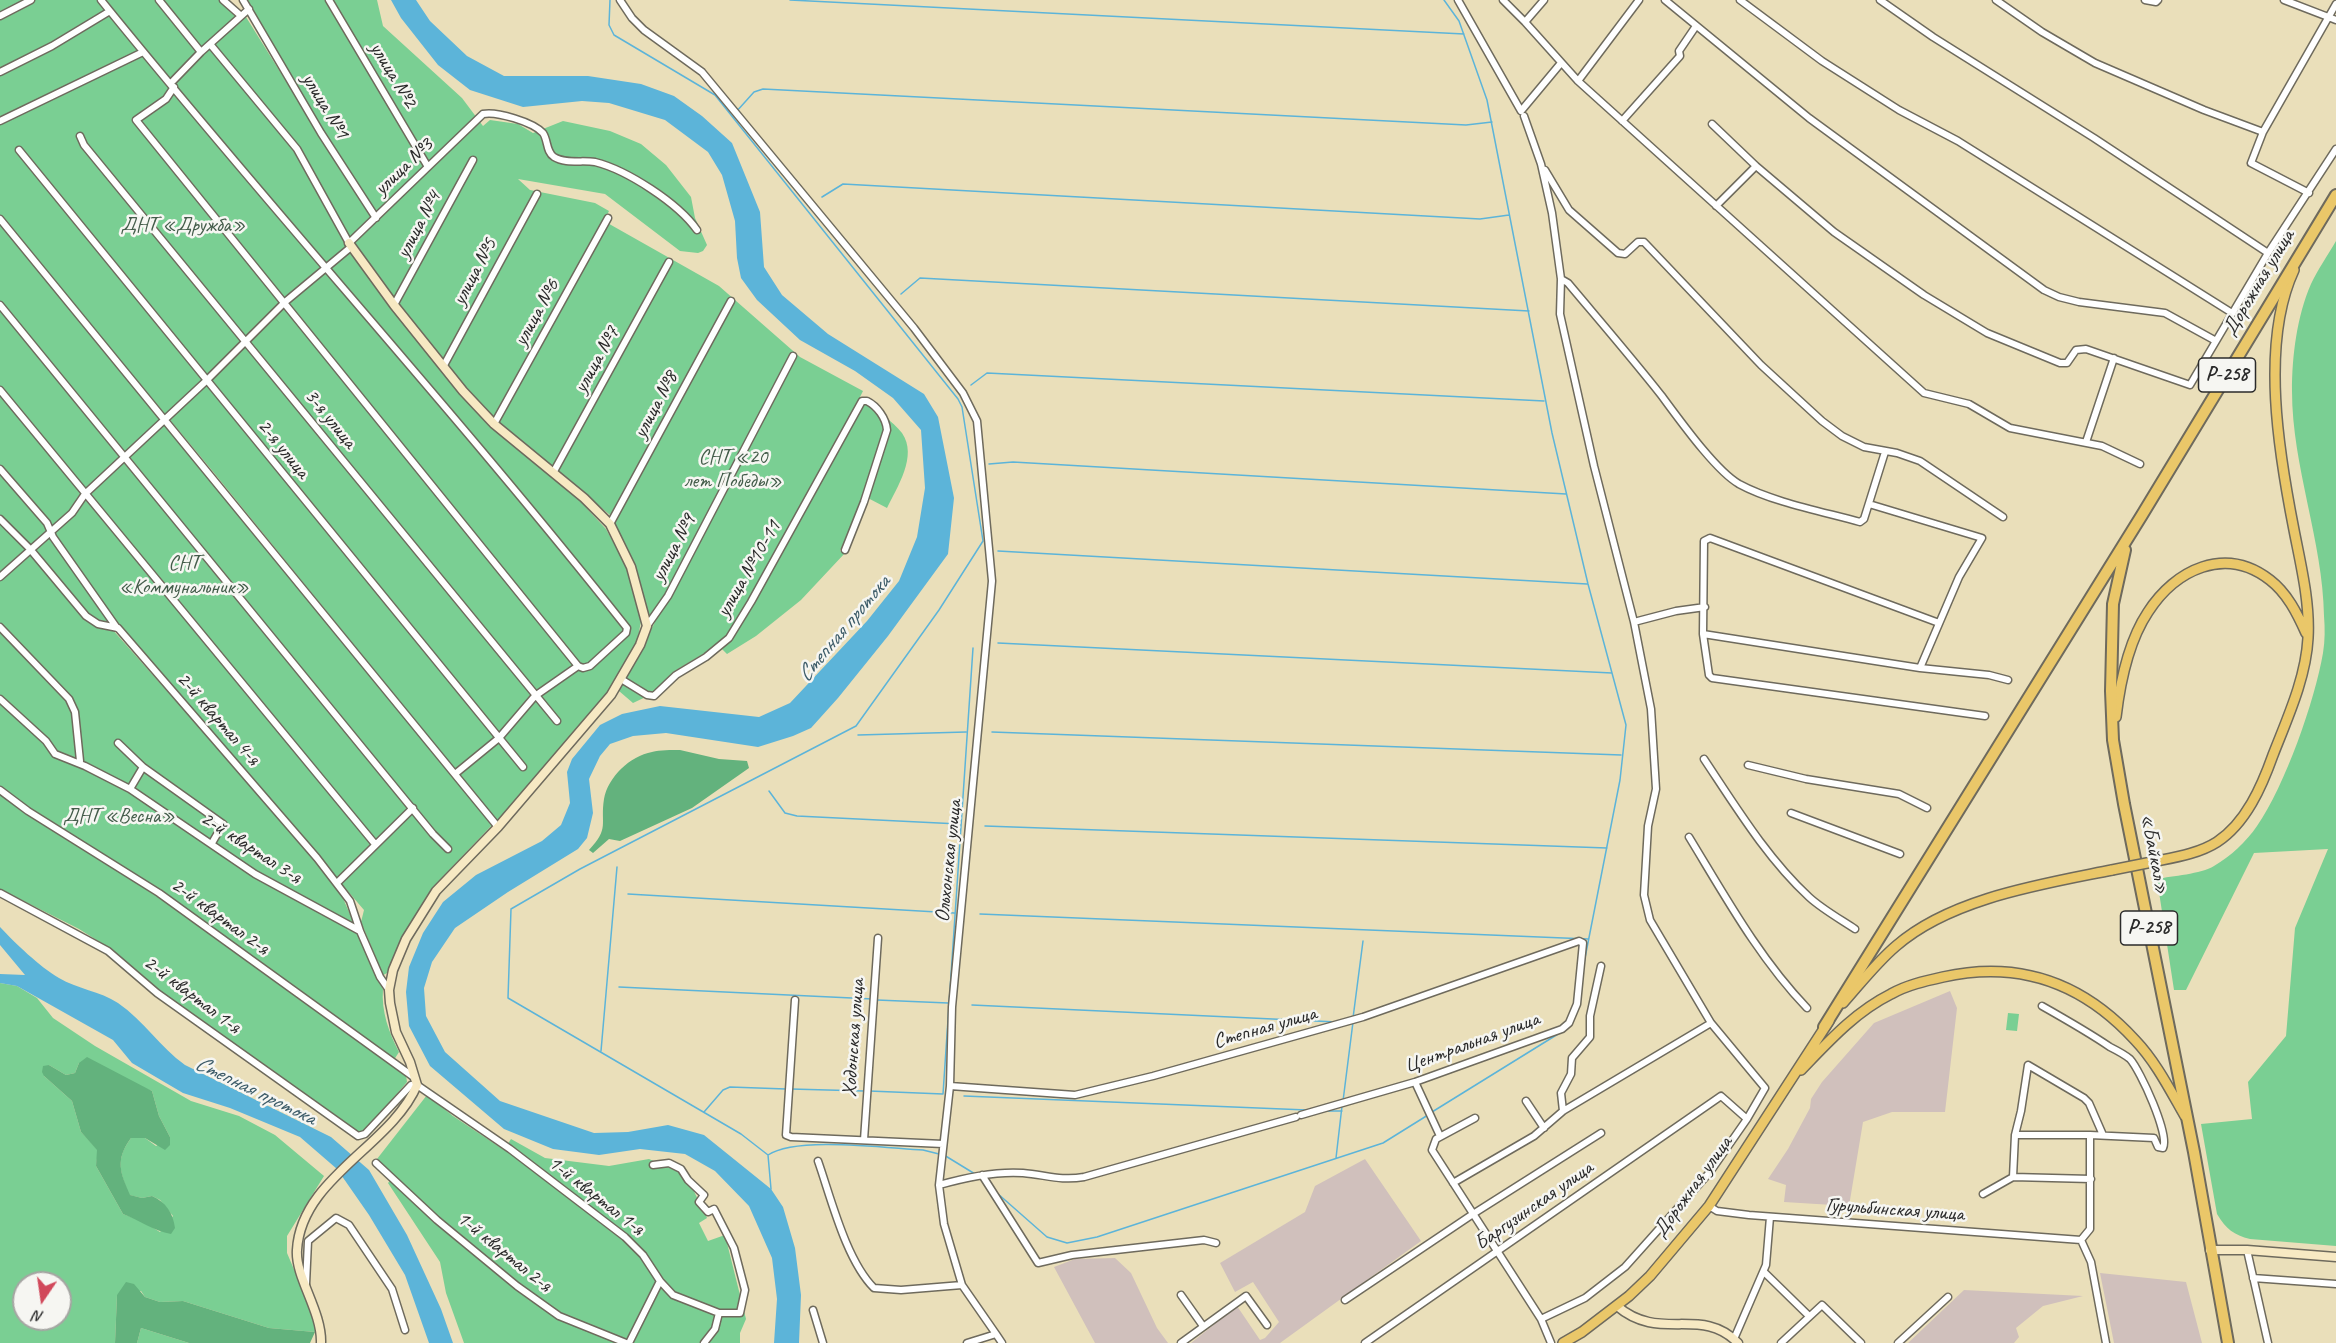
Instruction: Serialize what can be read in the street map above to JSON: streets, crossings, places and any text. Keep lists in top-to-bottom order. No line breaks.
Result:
{"streets":{"highway":["Дорожная улица","Р-258","«Байкал»"],"street":["улица №2","улица №1","улица №3","улица №4","улица №5","улица №6","улица №7","улица №8","3-я улица","2-я улица","улица №9","улица №10-11","2-й квартал 4-я","2-й квартал 3-я","Ольхонская улица","2-й квартал 2-я","2-й квартал 1-я","Степная улица","Ходонская улица","Центральная улица","1-й квартал 1-я","Баргузинская улица","Гурульбинская улица","1-й квартал 2-я"]},"crossings":[["улица №2","улица №3"],["улица №1","улица №3"],["улица №3","3-я улица"],["улица №3","2-я улица"],["улица №3","2-й квартал 4-я"],["Дорожная улица","«Байкал»"],["Дорожная улица","Гурульбинская улица"],["2-й квартал 4-я","2-й квартал 3-я"],["Ольхонская улица","Степная улица"],["Ольхонская улица","Центральная улица"],["2-й квартал 2-я","2-й квартал 1-я"],["2-й квартал 2-я","1-й квартал 1-я"],["2-й квартал 1-я","1-й квартал 1-я"],["Степная улица","Центральная улица"]],"water":["Степная протока"],"parks":["ДНТ «Дружба»","СНТ «20 лет Победы»","СНТ «Коммунальник»","ДНТ «Весна»"],"north":"bottom"}
